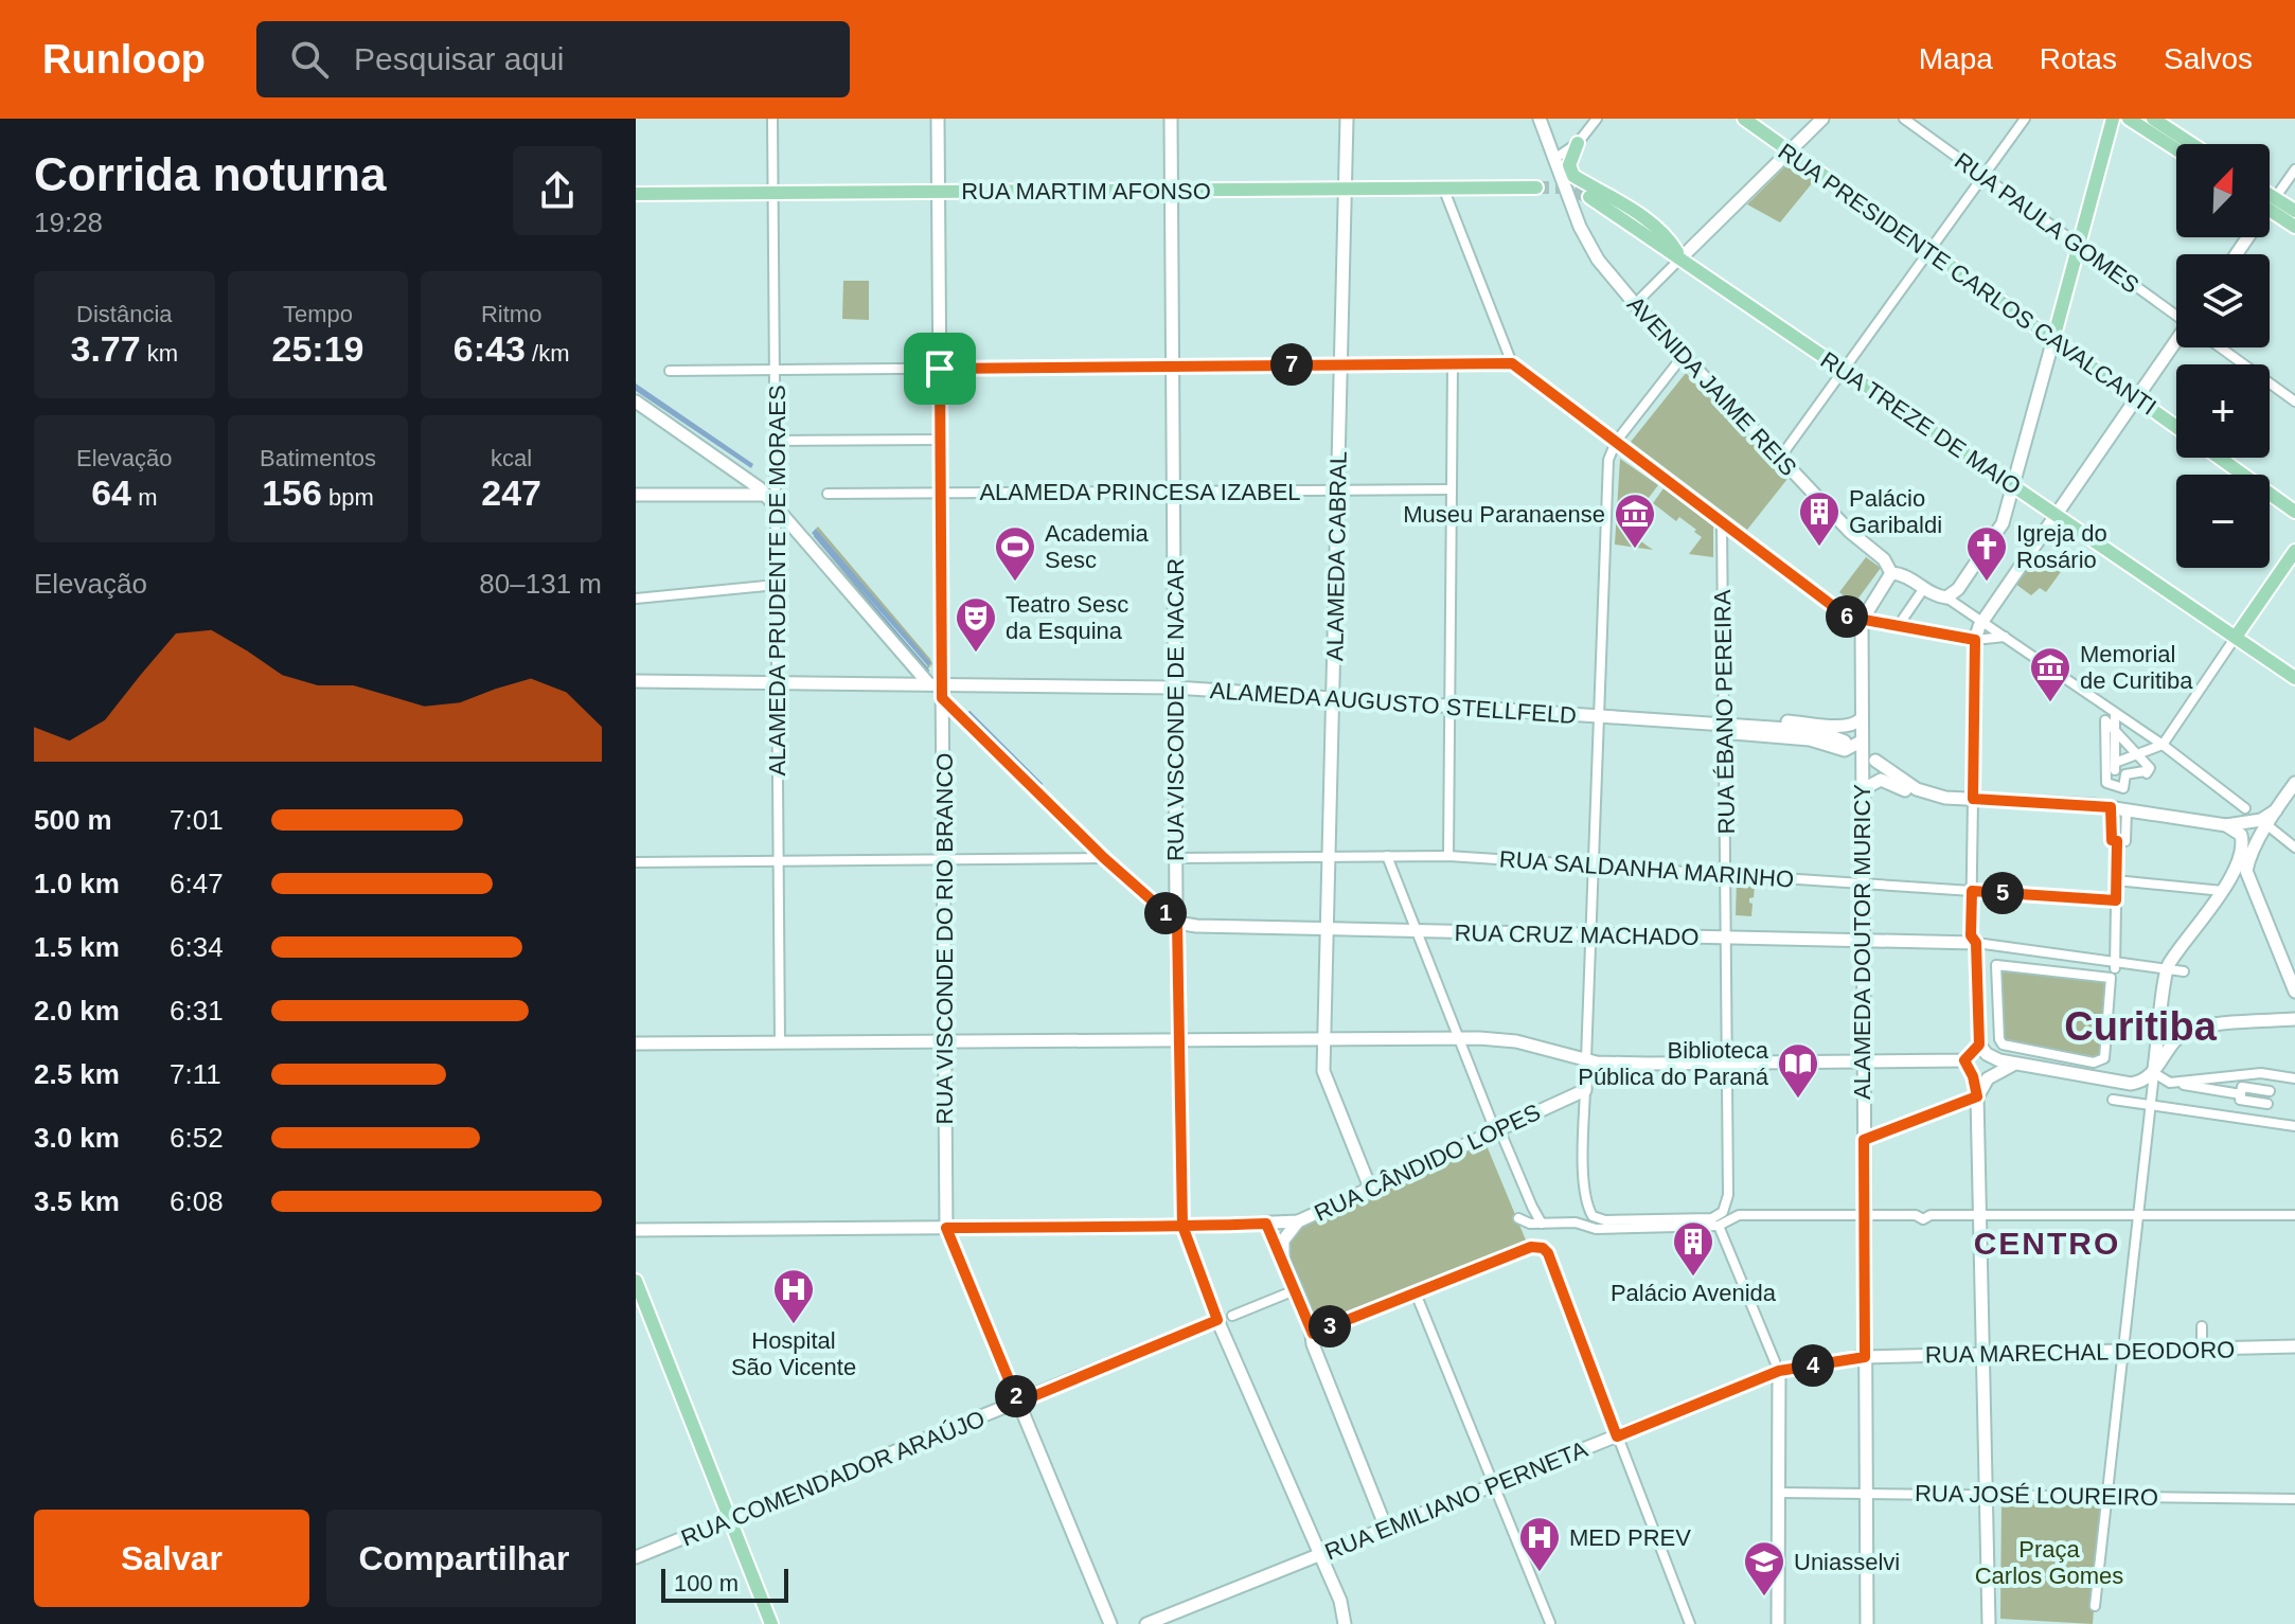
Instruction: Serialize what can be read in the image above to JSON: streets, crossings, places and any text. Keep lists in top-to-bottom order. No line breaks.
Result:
{"streets":{"main road":["RUA MARTIM AFONSO","RUA PRESIDENTE CARLOS CAVALCANTI","RUA TREZE DE MAIO"],"street":["RUA PAULA GOMES","AVENIDA JAIME REIS","ALAMEDA PRINCESA IZABEL","ALAMEDA CABRAL","ALAMEDA PRUDENTE DE MORAES","ALAMEDA AUGUSTO STELLFELD","RUA VISCONDE DE NACAR","RUA ÉBANO PEREIRA","RUA SALDANHA MARINHO","RUA CRUZ MACHADO","RUA VISCONDE DO RIO BRANCO","ALAMEDA DOUTOR MURICY","RUA CÂNDIDO LOPES","RUA MARECHAL DEODORO","RUA COMENDADOR ARAÚJO","RUA JOSÉ LOUREIRO","RUA EMILIANO PERNETA"]},"crossings":[["RUA MARTIM AFONSO","ALAMEDA CABRAL"],["RUA MARTIM AFONSO","ALAMEDA PRUDENTE DE MORAES"],["RUA MARTIM AFONSO","RUA VISCONDE DE NACAR"],["RUA MARTIM AFONSO","RUA VISCONDE DO RIO BRANCO"],["ALAMEDA PRINCESA IZABEL","ALAMEDA CABRAL"],["ALAMEDA PRINCESA IZABEL","RUA VISCONDE DE NACAR"],["ALAMEDA PRINCESA IZABEL","RUA VISCONDE DO RIO BRANCO"],["ALAMEDA CABRAL","ALAMEDA AUGUSTO STELLFELD"],["ALAMEDA CABRAL","RUA SALDANHA MARINHO"],["ALAMEDA CABRAL","RUA CRUZ MACHADO"],["ALAMEDA CABRAL","RUA CÂNDIDO LOPES"],["ALAMEDA PRUDENTE DE MORAES","ALAMEDA AUGUSTO STELLFELD"],["ALAMEDA AUGUSTO STELLFELD","RUA VISCONDE DE NACAR"],["ALAMEDA AUGUSTO STELLFELD","RUA ÉBANO PEREIRA"],["ALAMEDA AUGUSTO STELLFELD","RUA VISCONDE DO RIO BRANCO"],["RUA VISCONDE DE NACAR","RUA SALDANHA MARINHO"],["RUA VISCONDE DE NACAR","RUA CRUZ MACHADO"],["RUA VISCONDE DE NACAR","RUA CÂNDIDO LOPES"],["RUA VISCONDE DE NACAR","RUA COMENDADOR ARAÚJO"],["RUA VISCONDE DE NACAR","RUA EMILIANO PERNETA"],["RUA ÉBANO PEREIRA","RUA SALDANHA MARINHO"],["RUA ÉBANO PEREIRA","RUA CRUZ MACHADO"],["RUA ÉBANO PEREIRA","RUA CÂNDIDO LOPES"],["RUA SALDANHA MARINHO","ALAMEDA DOUTOR MURICY"],["RUA CRUZ MACHADO","ALAMEDA DOUTOR MURICY"],["RUA VISCONDE DO RIO BRANCO","RUA CÂNDIDO LOPES"],["RUA VISCONDE DO RIO BRANCO","RUA COMENDADOR ARAÚJO"],["ALAMEDA DOUTOR MURICY","RUA MARECHAL DEODORO"],["ALAMEDA DOUTOR MURICY","RUA JOSÉ LOUREIRO"],["ALAMEDA DOUTOR MURICY","RUA EMILIANO PERNETA"],["RUA MARECHAL DEODORO","RUA EMILIANO PERNETA"]],"districts":["Curitiba","CENTRO"],"parks":["Praça Carlos Gomes"],"places":{"building":["Palácio Garibaldi","Palácio Avenida"],"museum":["Museu Paranaense","Memorial de Curitiba"],"sports":["Academia Sesc"],"church":["Igreja do Rosário"],"theatre":["Teatro Sesc da Esquina"],"library":["Biblioteca Pública do Paraná"],"hospital":["Hospital São Vicente","MED PREV"],"school or university":["Uniasselvi"]},"scale_bar":"100 m","north":"top right","page":{"header":"Runloop","search":"Pesquisar aqui","nav":["Mapa","Rotas","Salvos"],"heading":["Corrida noturna","19:28"],"map_buttons":["+","−"],"stats":[["Distância","3.77 km"],["Tempo","25:19"],["Ritmo","6:43 /km"],["Elevação","64 m"],["Batimentos","156 bpm"],["kcal","247"]],"pins":["7","6","5","1","3","4","2"],"chart":["Elevação","80–131 m"],"list":[{"name":"500 m","note":"7:01"},{"name":"1.0 km","note":"6:47"},{"name":"1.5 km","note":"6:34"},{"name":"2.0 km","note":"6:31"},{"name":"2.5 km","note":"7:11"},{"name":"3.0 km","note":"6:52"},{"name":"3.5 km","note":"6:08"}],"buttons":["Salvar","Compartilhar"],"scale":"100 m"}}
